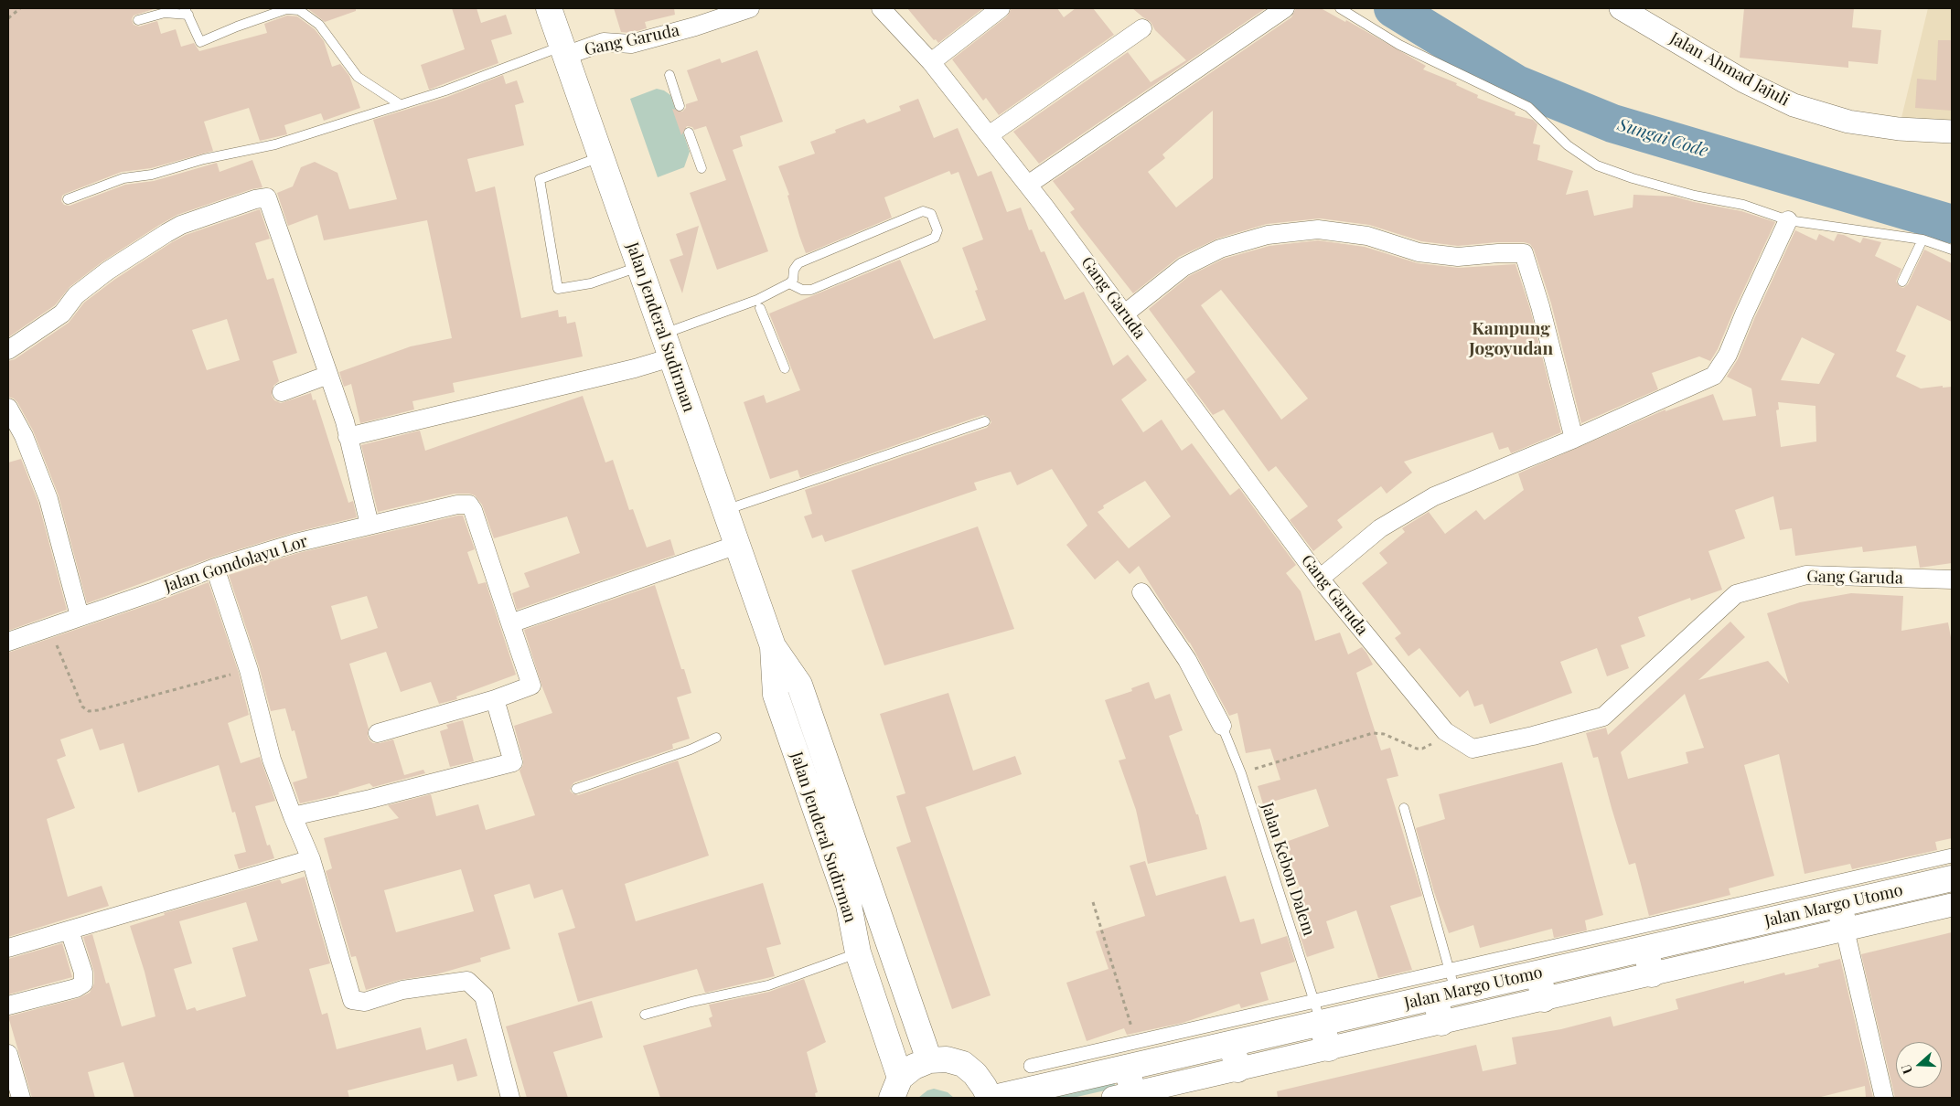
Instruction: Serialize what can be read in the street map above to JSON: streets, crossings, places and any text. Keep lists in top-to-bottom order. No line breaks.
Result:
{"streets":{"main road":["Jalan Jenderal Sudirman","Jalan Margo Utomo"],"street":["Gang Garuda","Jalan Ahmad Jajuli","Jalan Gondolayu Lor"],"lane":["Jalan Kebon Dalem"]},"crossings":[["Gang Garuda","Jalan Jenderal Sudirman"],["Jalan Kebon Dalem","Jalan Margo Utomo"]],"districts":["Kampung Jogoyudan"],"water":["Sungai Code"],"north":"left"}
